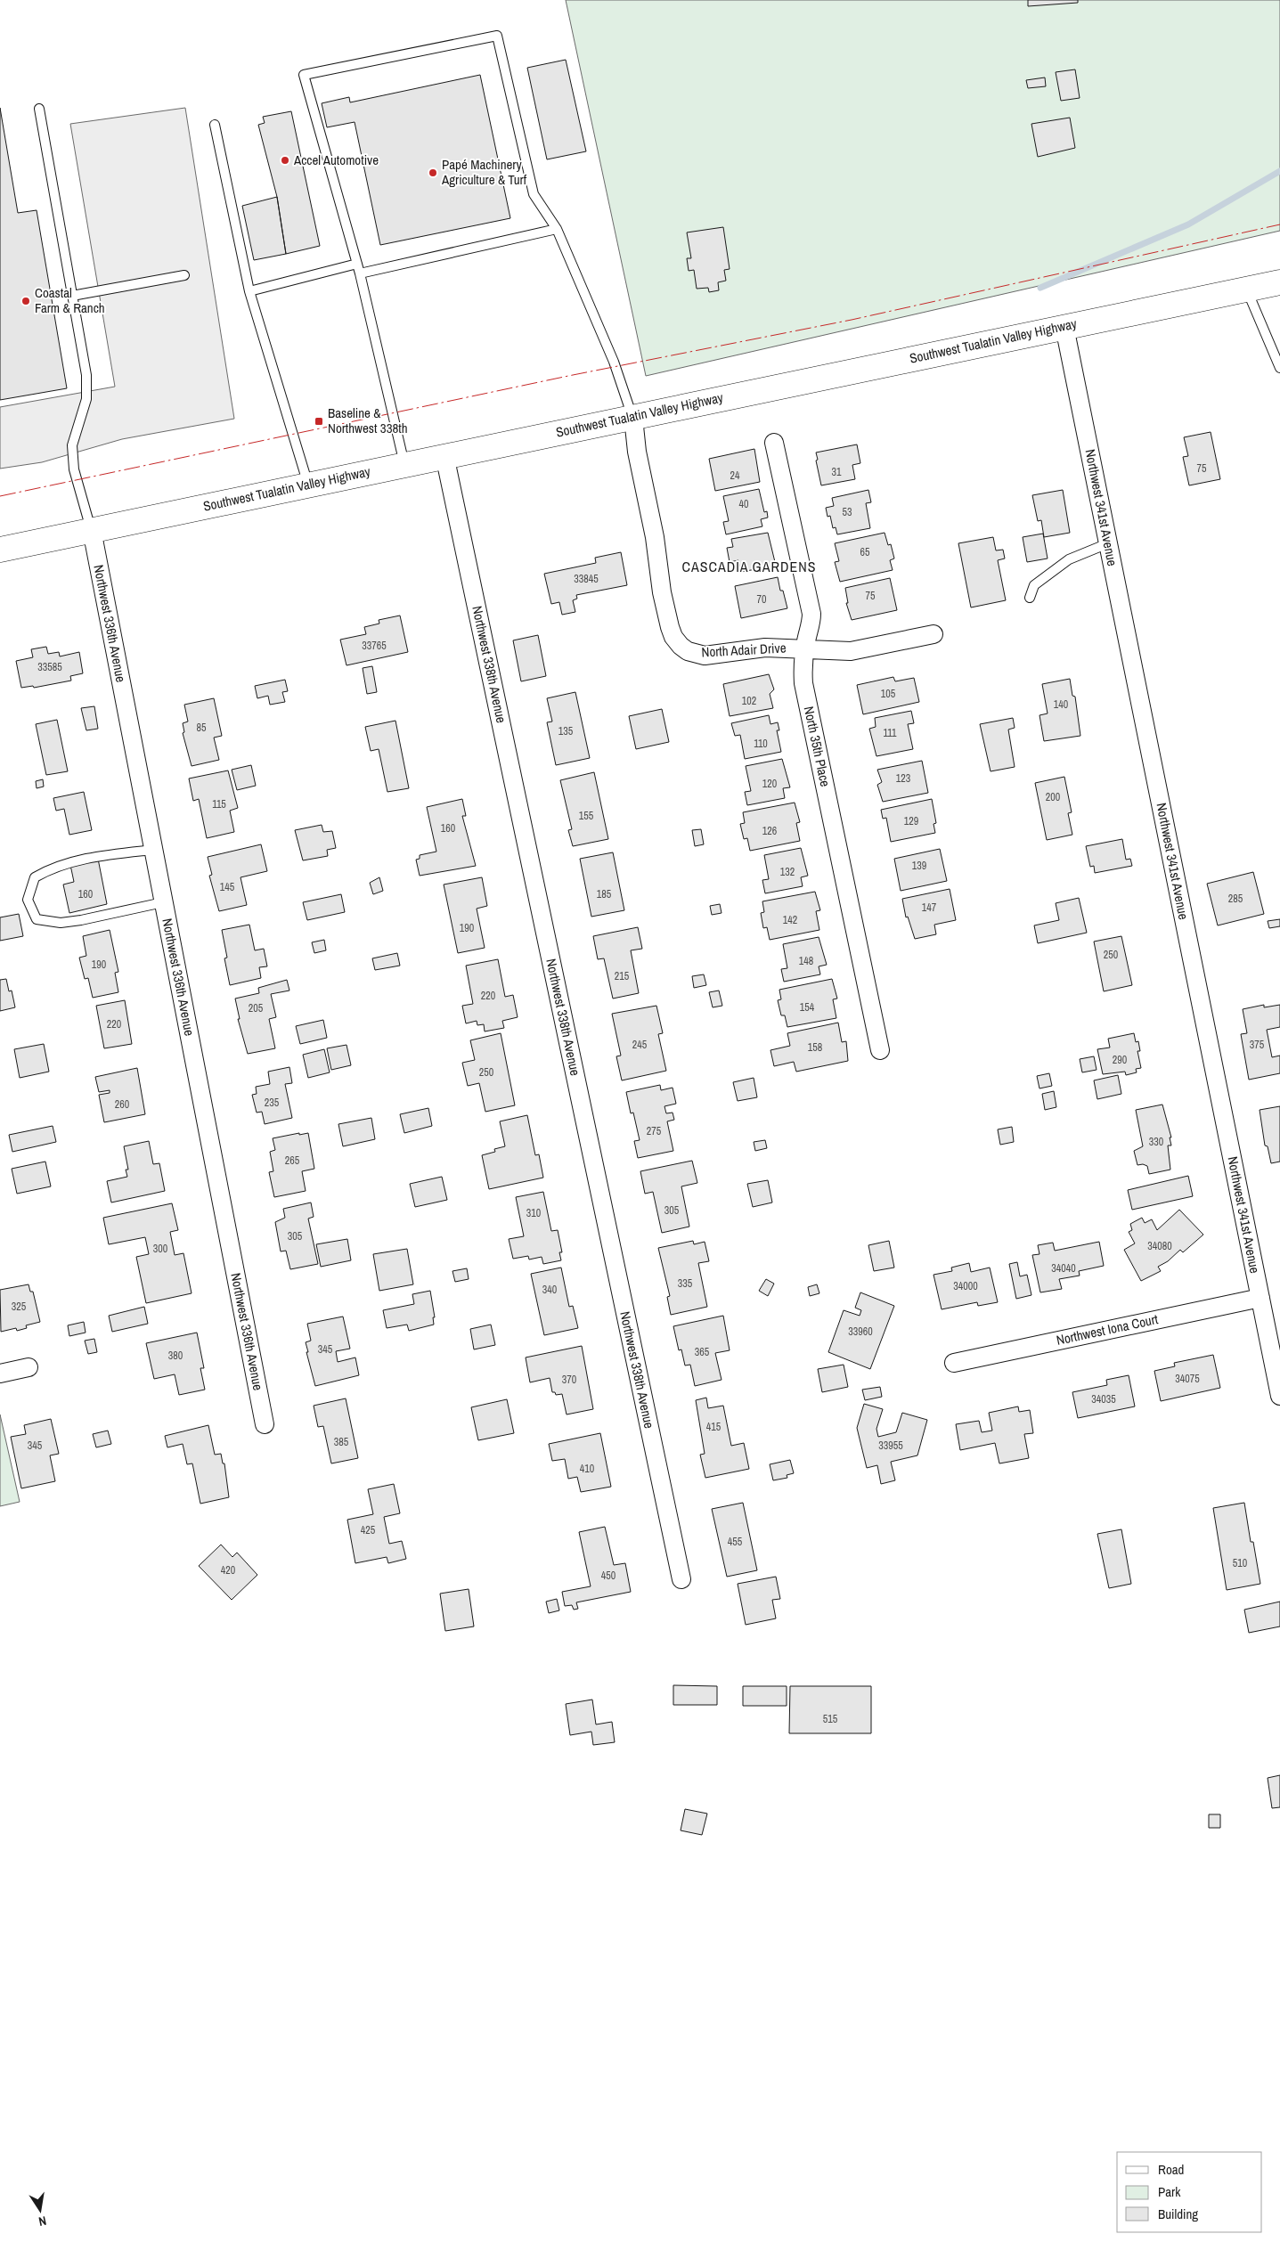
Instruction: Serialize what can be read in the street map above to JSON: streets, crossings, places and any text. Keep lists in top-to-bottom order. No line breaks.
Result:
{"streets":{"highway":["Southwest Tualatin Valley Highway"],"street":["Northwest 341st Avenue","Northwest 336th Avenue","North Adair Drive","Northwest 338th Avenue","North 35th Place","Northwest Iona Court"]},"crossings":[["Southwest Tualatin Valley Highway","Northwest 341st Avenue"],["Southwest Tualatin Valley Highway","Northwest 336th Avenue"],["Southwest Tualatin Valley Highway","North Adair Drive"],["Southwest Tualatin Valley Highway","Northwest 338th Avenue"],["Northwest 341st Avenue","Northwest Iona Court"],["North Adair Drive","North 35th Place"]],"districts":["CASCADIA GARDENS"],"places":{"other":["Accel Automotive","Papé Machinery Agriculture & Turf","Coastal Farm & Ranch"],"transit":["Baseline & Northwest 338th"]},"house_numbers":["75","31","24","40","53","65","33845","75","70","33765","33585","105","102","140","85","135","111","110","123","120","200","115","155","129","160","126","139","132","145","160","185","285","147","142","190","250","148","190","215","220","154","205","220","245","375","158","290","250","235","260","275","330","265","305","310","305","34080","300","34040","335","34000","340","325","33960","345","365","380","34075","370","34035","415","385","345","33955","410","425","455","510","420","450","515"],"legend":["Road","Park","Building"],"north":"bottom"}
